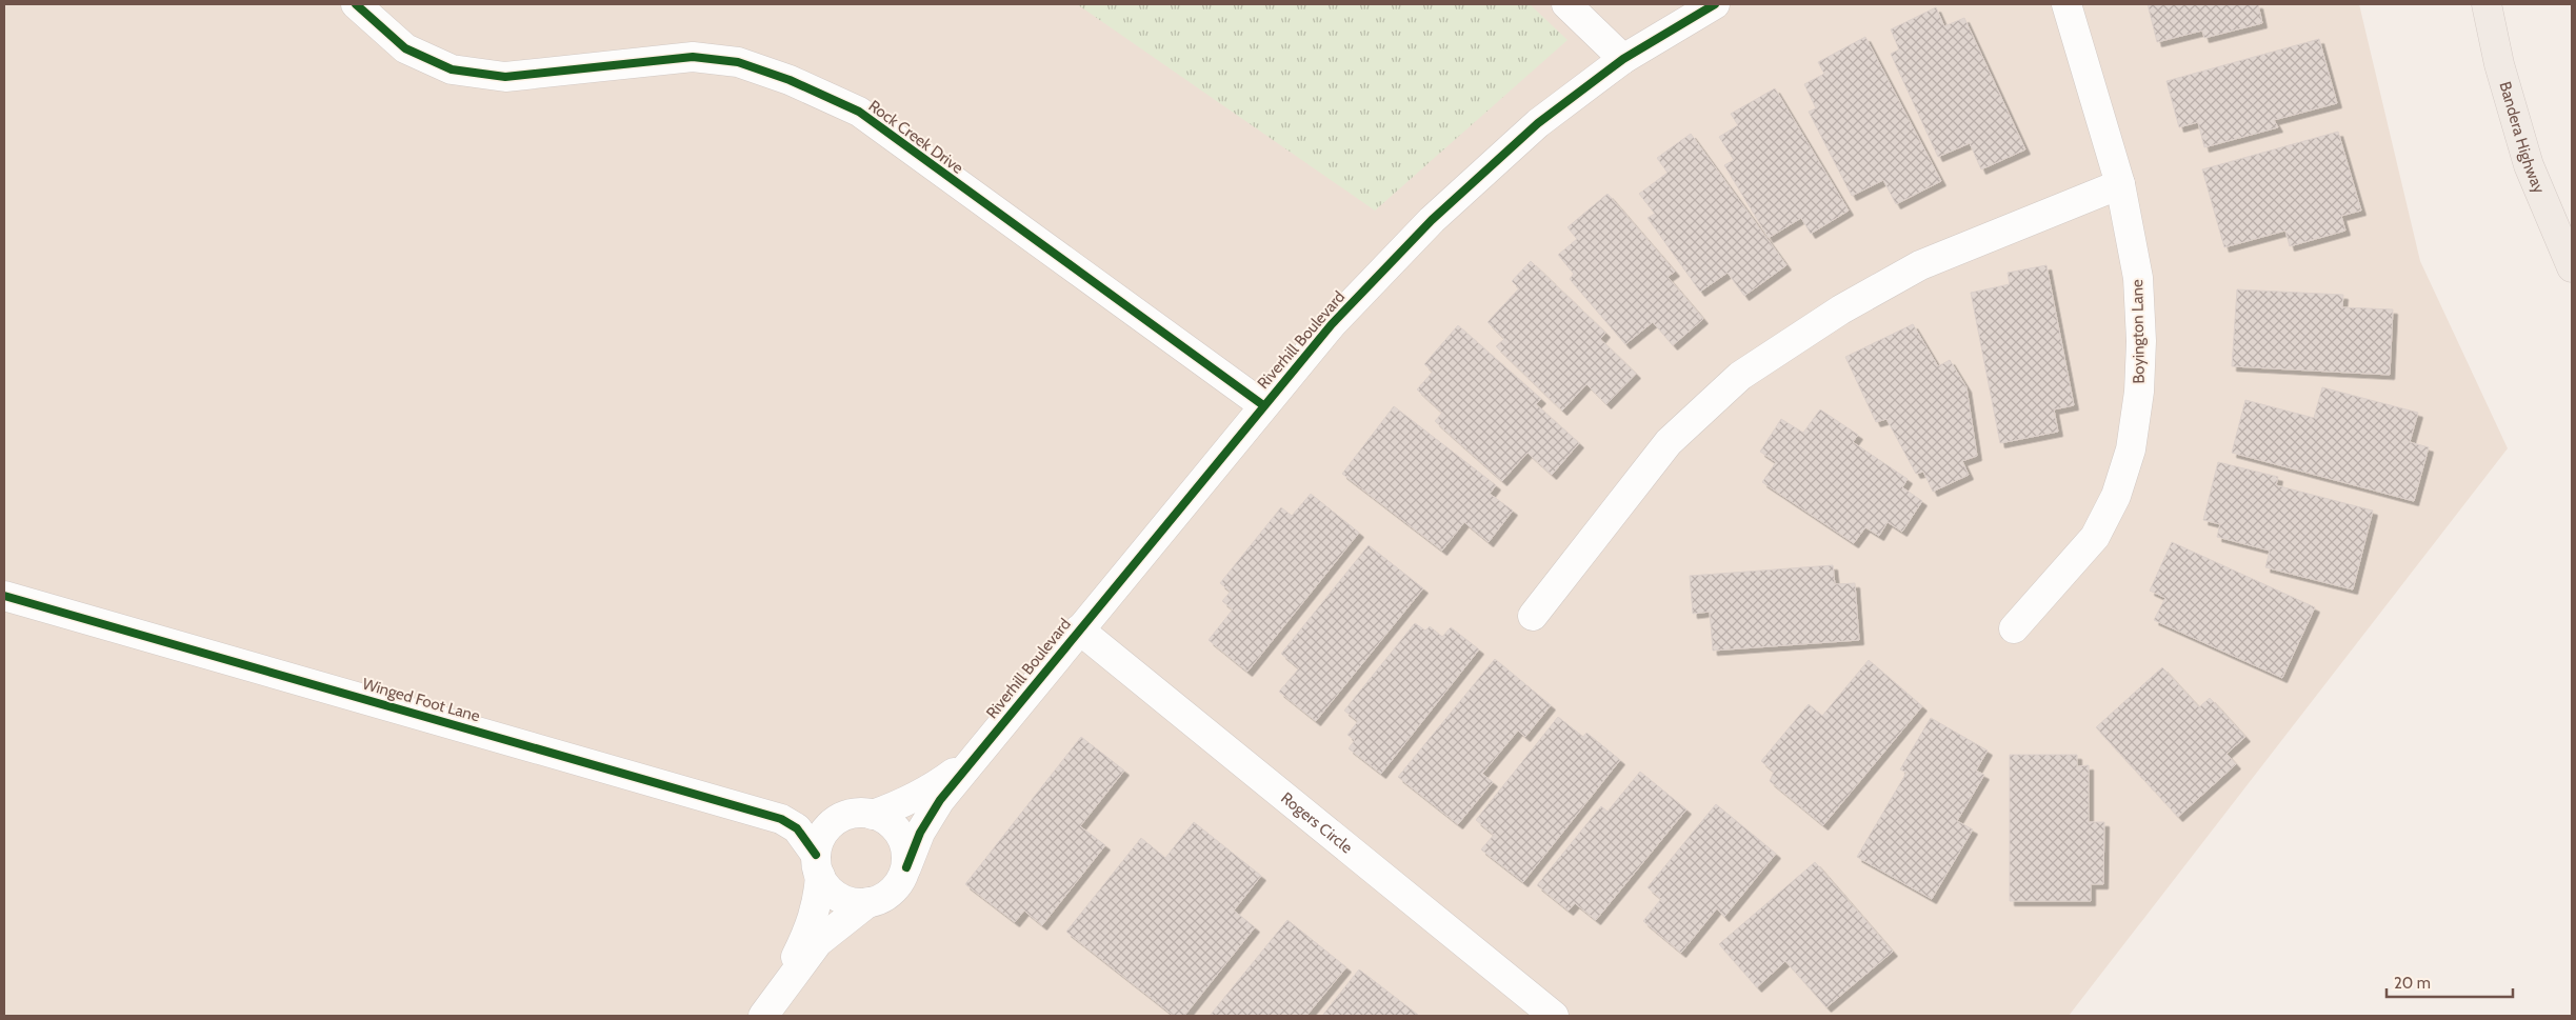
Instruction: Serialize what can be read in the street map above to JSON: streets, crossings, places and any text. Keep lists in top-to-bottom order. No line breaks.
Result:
{"streets":{"main road":["Bandera Highway"],"street":["Rock Creek Drive","Boyington Lane","Riverhill Boulevard","Winged Foot Lane","Rogers Circle"]},"crossings":[["Rock Creek Drive","Riverhill Boulevard"],["Riverhill Boulevard","Winged Foot Lane"],["Riverhill Boulevard","Rogers Circle"]],"scale_bar":"20 m"}
